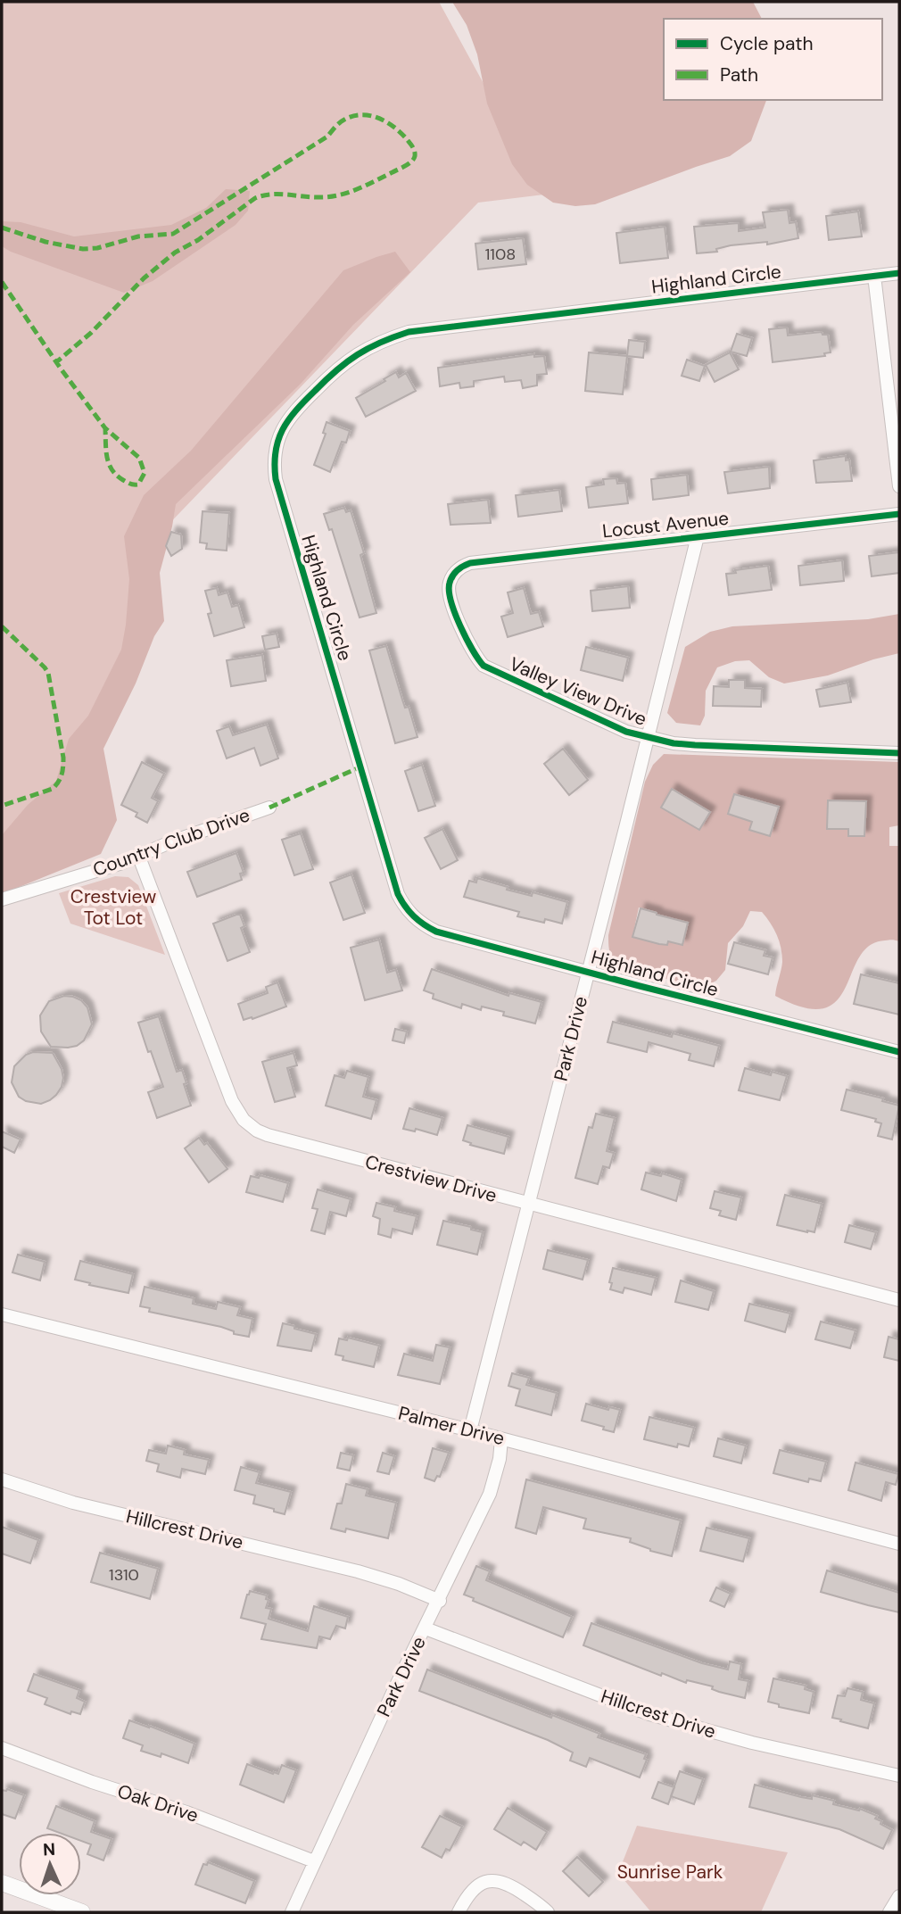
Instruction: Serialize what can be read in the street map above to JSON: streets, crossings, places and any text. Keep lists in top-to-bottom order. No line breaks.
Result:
{"streets":{"street":["Highland Circle","Locust Avenue","Valley View Drive","Country Club Drive","Park Drive","Crestview Drive","Palmer Drive","Hillcrest Drive","Oak Drive"]},"crossings":[["Highland Circle","Park Drive"],["Locust Avenue","Valley View Drive"],["Locust Avenue","Park Drive"],["Valley View Drive","Park Drive"],["Country Club Drive","Crestview Drive"],["Park Drive","Crestview Drive"],["Park Drive","Palmer Drive"],["Park Drive","Hillcrest Drive"],["Park Drive","Oak Drive"]],"parks":["Crestview Tot Lot","Sunrise Park"],"house_numbers":["1108","1310"],"legend":["Cycle path","Path"],"north":"top"}
